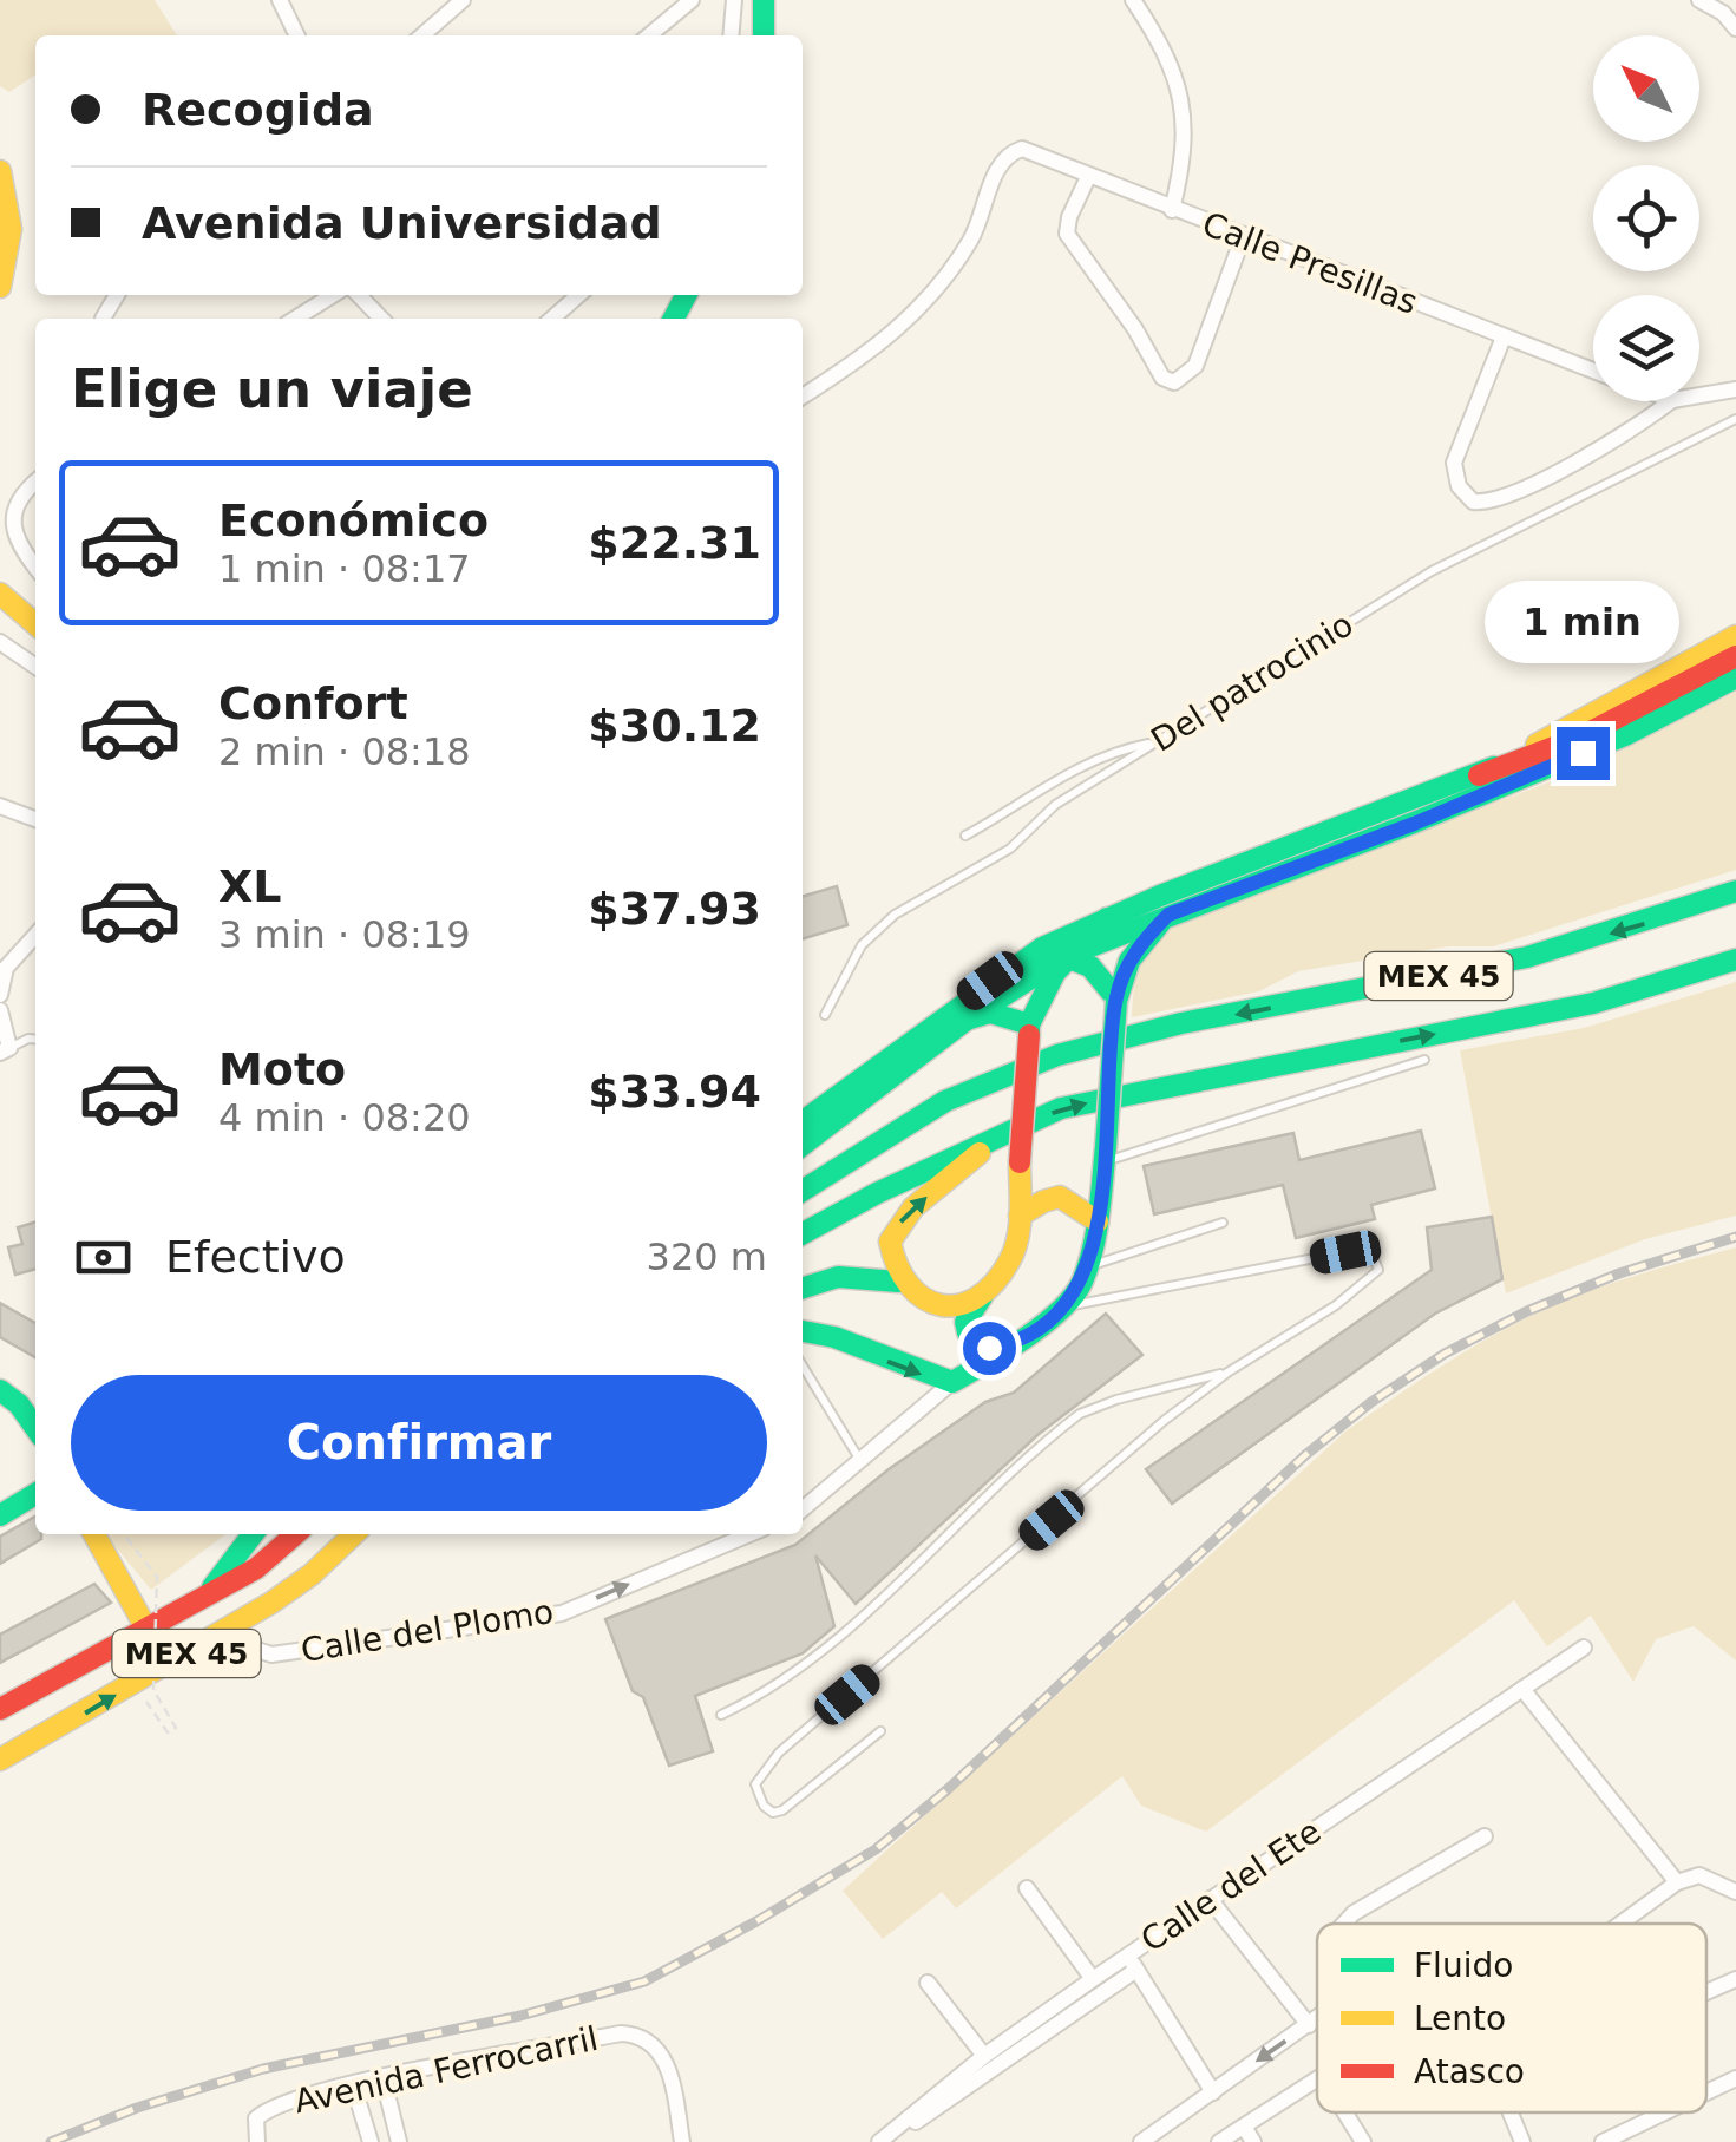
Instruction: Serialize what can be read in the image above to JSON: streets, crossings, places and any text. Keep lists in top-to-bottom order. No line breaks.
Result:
{"streets":{"main road":["MEX 45"],"street":["Calle Presillas","Calle del Plomo","Calle del Ete","Avenida Ferrocarril"],"lane":["Del patrocinio"]},"crossings":[["MEX 45","Calle del Plomo"]],"one_way":["Calle del Plomo"],"legend":["Fluido","Lento","Atasco"],"north":"top left","page":{"banner":["Recogida","Avenida Universidad"],"heading":"Elige un viaje","list":[{"name":"Económico","note":"1 min · 08:17","value":"$22.31"},{"name":"Confort","note":"2 min · 08:18","value":"$30.12"},{"name":"XL","note":"3 min · 08:19","value":"$37.93"},{"name":"Moto","note":"4 min · 08:20","value":"$33.94"}],"bubble":"1 min","pay":["Efectivo","320 m"],"buttons":"Confirmar"}}
